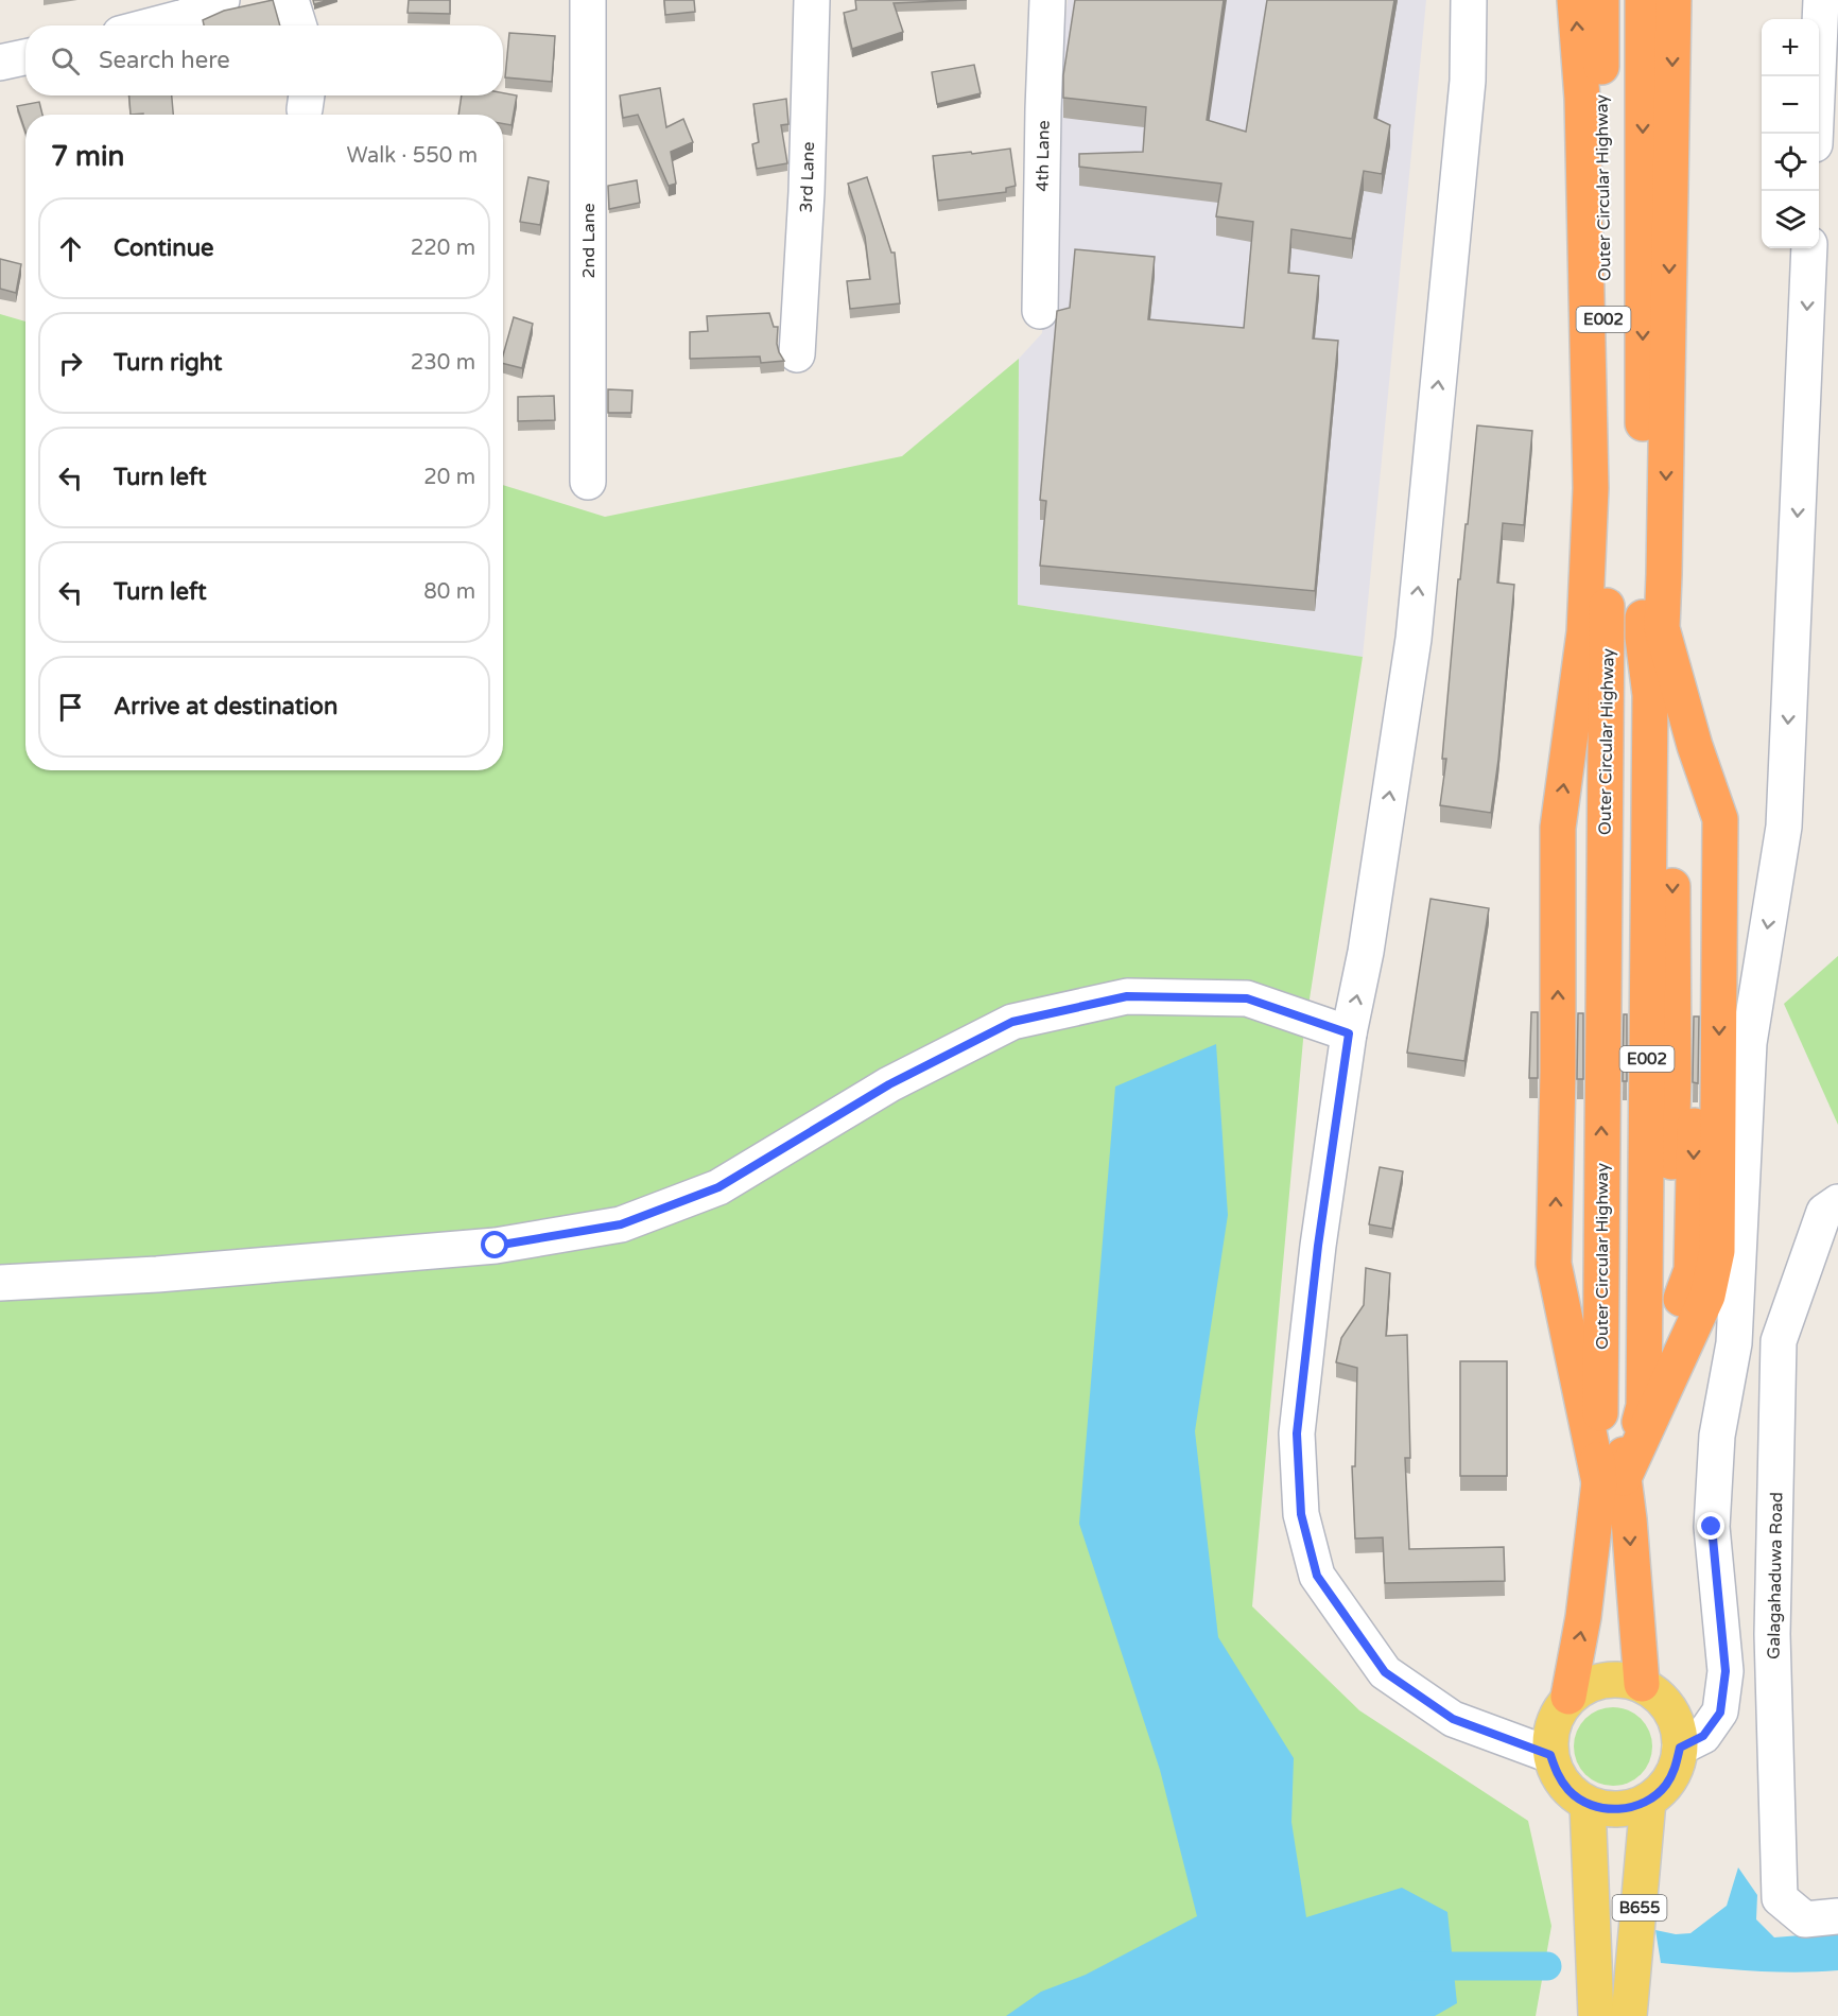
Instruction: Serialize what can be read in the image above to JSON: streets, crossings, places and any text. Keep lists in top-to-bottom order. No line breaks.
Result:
{"streets":{"highway":["Outer Circular Highway","E002"],"main road":["B655"],"street":["4th Lane","3rd Lane","2nd Lane","Galagahaduwa Road"]},"crossings":[["Outer Circular Highway","E002"]],"page":{"map_buttons":["+","−"],"search":"Search here","heading":["7 min","Walk · 550 m"],"list":[["Continue","220 m"],["Turn right","230 m"],["Turn left","20 m"],["Turn left","80 m"],"Arrive at destination"]}}
